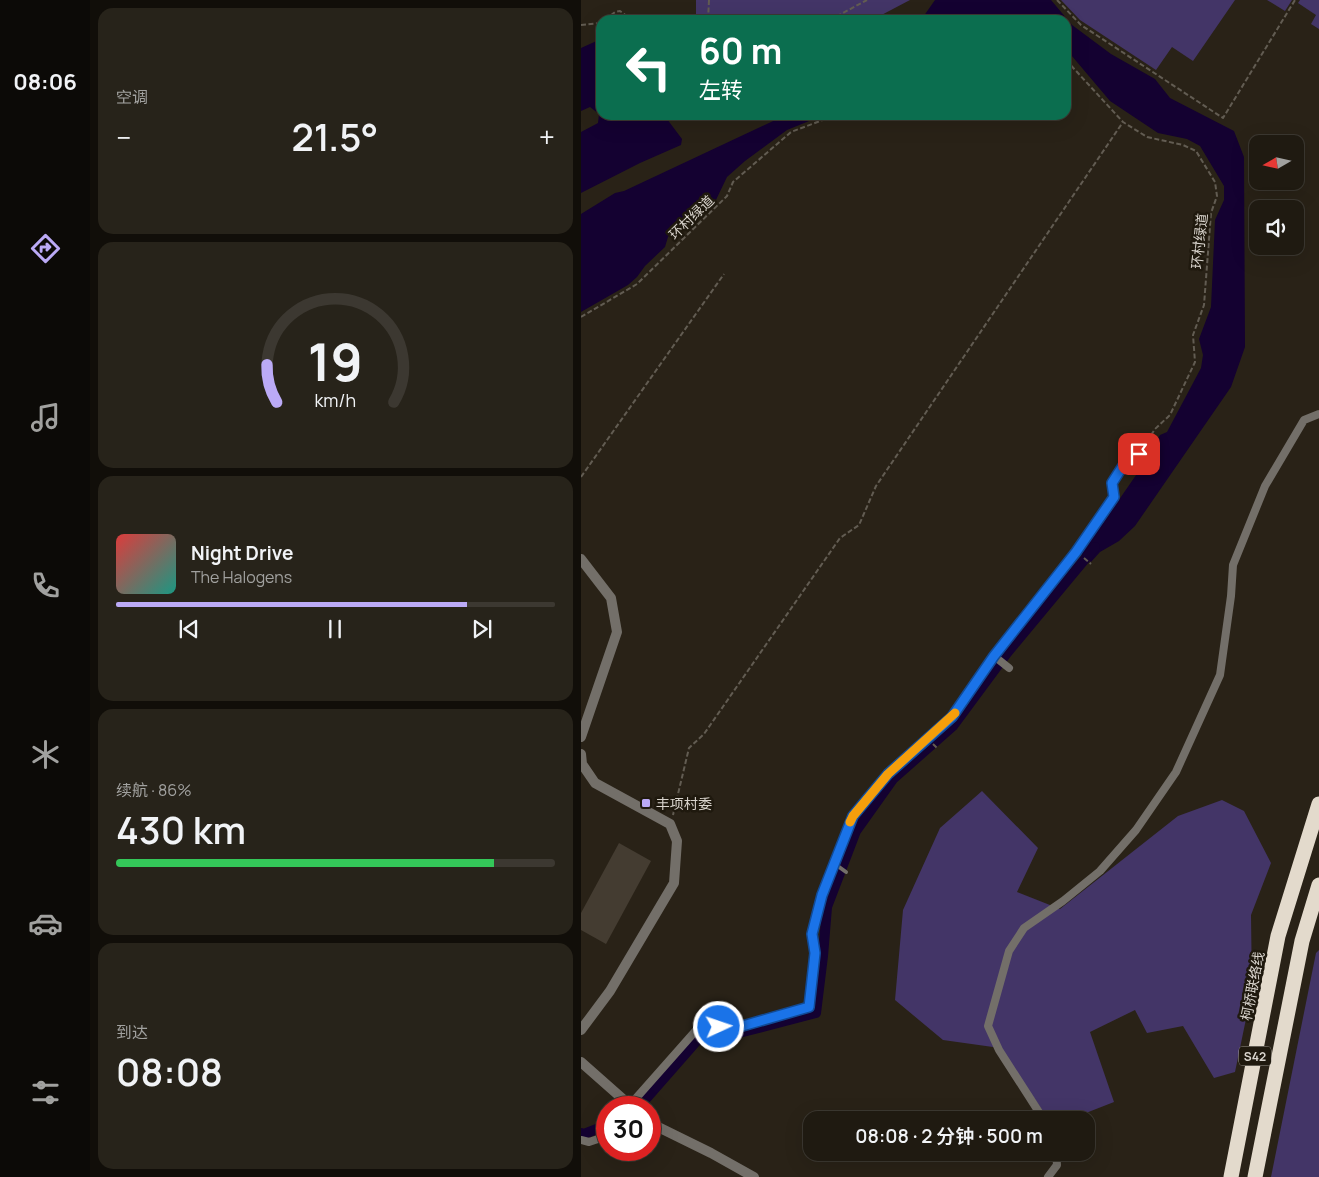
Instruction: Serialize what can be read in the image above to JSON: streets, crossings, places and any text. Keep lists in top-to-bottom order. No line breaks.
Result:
{"streets":{"highway":["柯桥联络线","S42"],"path":["环村绿道"]},"places":{"transit":["丰项村委"]},"north":"left","page":{"tabs":"08:06","tile":["空调",["续航 · 86%","430 km"],["到达","08:08"]],"turn":["60 m","左转"],"heat":["−","21.5°","+"],"song":["Night Drive","The Halogens"],"limit":"30","trip":"08:08 · 2 分钟 · 500 m","gauge":["19","km/h"]}}
